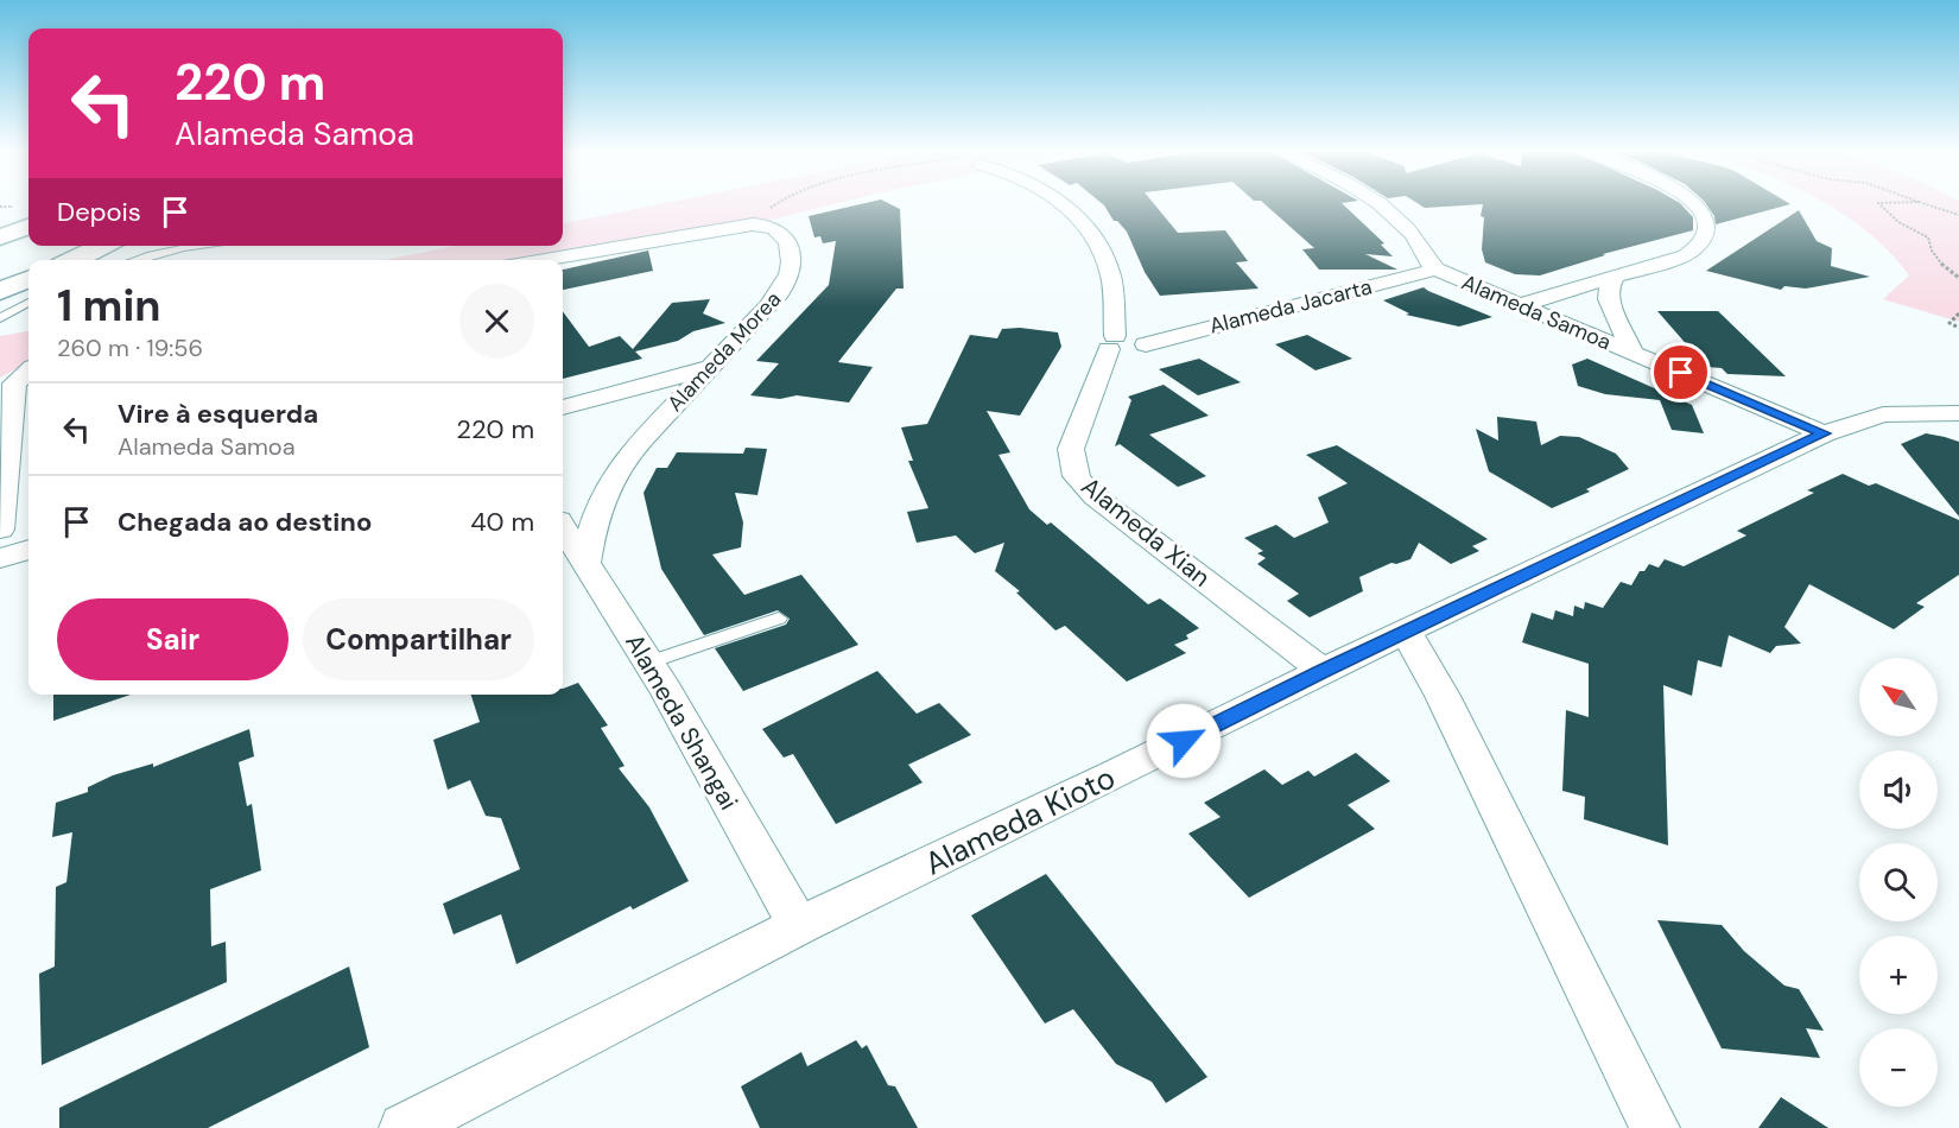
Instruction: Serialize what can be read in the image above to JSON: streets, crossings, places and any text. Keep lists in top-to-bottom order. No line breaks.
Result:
{"streets":{"street":["Alameda Jacarta","Alameda Samoa","Alameda Morea","Alameda Xian","Alameda Shangai","Alameda Kioto"]},"crossings":[["Alameda Jacarta","Alameda Samoa"],["Alameda Jacarta","Alameda Xian"],["Alameda Samoa","Alameda Kioto"],["Alameda Morea","Alameda Shangai"],["Alameda Xian","Alameda Kioto"],["Alameda Shangai","Alameda Kioto"]],"north":"top left","page":{"turn":["220 m","Alameda Samoa"],"then":"Depois","heading":["1 min","260 m · 19:56"],"list":[{"name":"Vire à esquerda","note":"Alameda Samoa","value":"220 m"},{"name":"Chegada ao destino","value":"40 m"}],"buttons":["Sair","Compartilhar"],"map_buttons":["+","−"]}}
